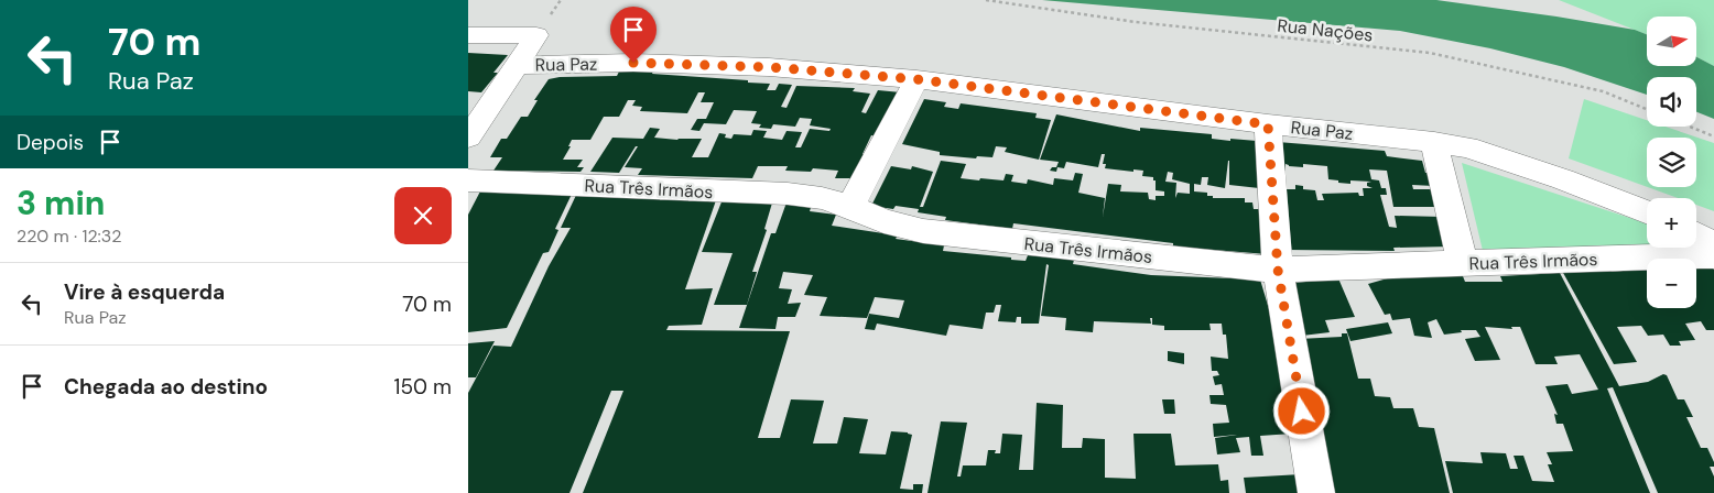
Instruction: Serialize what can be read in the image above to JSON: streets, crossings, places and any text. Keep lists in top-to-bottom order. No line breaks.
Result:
{"streets":{"street":["Rua Paz","Rua Três Irmãos"],"path":["Rua Nações"]},"north":"right","page":{"turn":["70 m","Rua Paz"],"map_buttons":["+","−"],"then":"Depois","heading":["3 min","220 m · 12:32"],"list":[{"name":"Vire à esquerda","note":"Rua Paz","value":"70 m"},{"name":"Chegada ao destino","value":"150 m"}]}}
